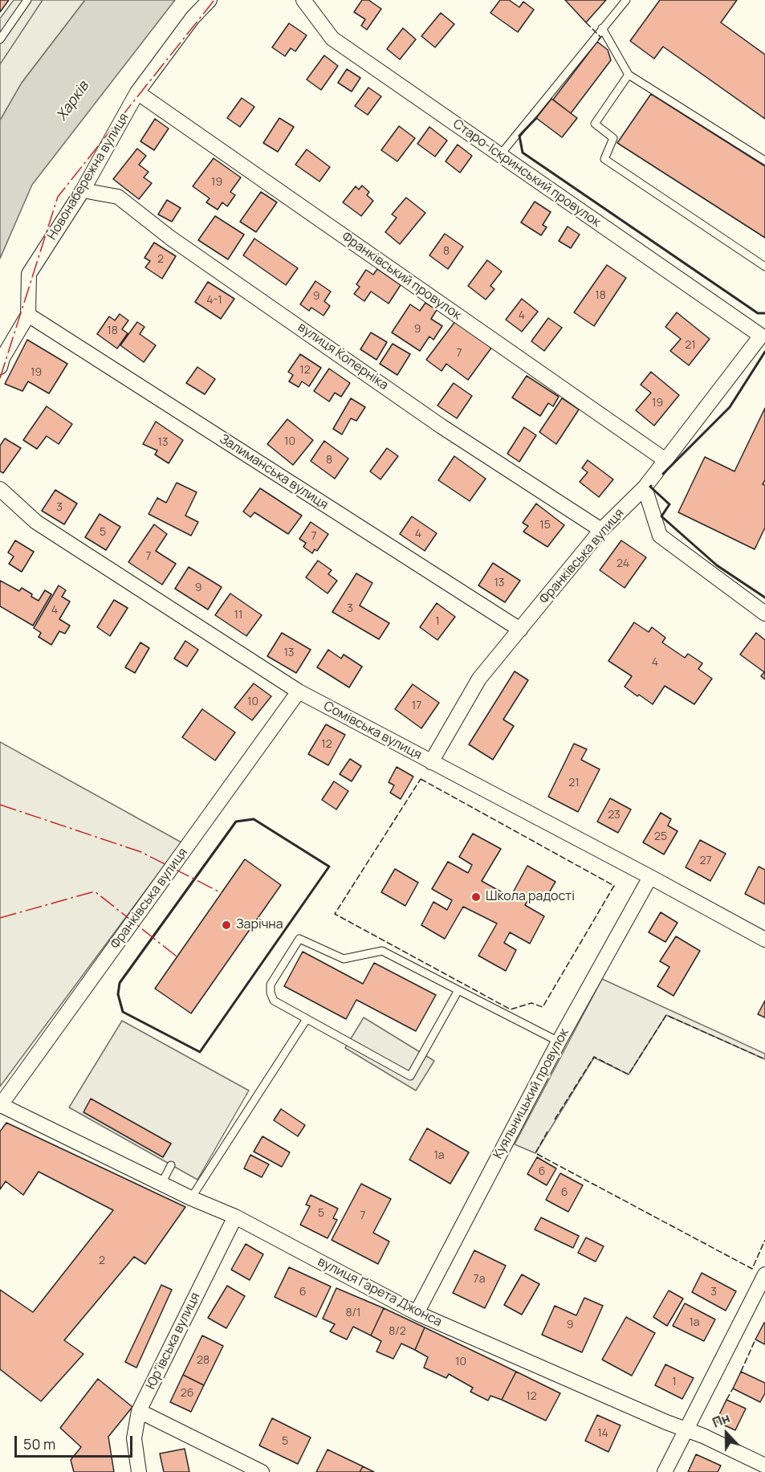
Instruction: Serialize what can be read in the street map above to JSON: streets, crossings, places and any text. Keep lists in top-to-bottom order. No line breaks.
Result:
{"streets":{"street":["Старо-Іскринський провулок","Новонабережна вулиця","Франківський провулок","вулиця Коперніка","Залиманська вулиця","Франківська вулиця","Сомівська вулиця","Куяльницький провулок","вулиця Ґарета Джонса","Юр’ївська вулиця"]},"crossings":[["Старо-Іскринський провулок","Франківська вулиця"],["Новонабережна вулиця","Франківський провулок"],["Новонабережна вулиця","вулиця Коперніка"],["Новонабережна вулиця","Залиманська вулиця"],["Франківський провулок","Франківська вулиця"],["вулиця Коперніка","Франківська вулиця"],["Залиманська вулиця","Франківська вулиця"],["Франківська вулиця","Сомівська вулиця"],["Франківська вулиця","вулиця Ґарета Джонса"],["Сомівська вулиця","Куяльницький провулок"],["Куяльницький провулок","вулиця Ґарета Джонса"],["вулиця Ґарета Джонса","Юр’ївська вулиця"]],"water":["Харків"],"places":["Школа радості","Зарічна"],"house_numbers":["19","8","2","18","9","4-1","4","9","18","21","7","12","19","19","10","13","8","3","15","5","4","7","7","24","13","9","3","4","11","1","13","4","10","17","12","21","23","25","27","1а","6","6","5","7","2","7а","6","3","8/1","1а","9","8/2","28","10","1","26","12","14","5"],"scale_bar":"50 m","north":"top"}
